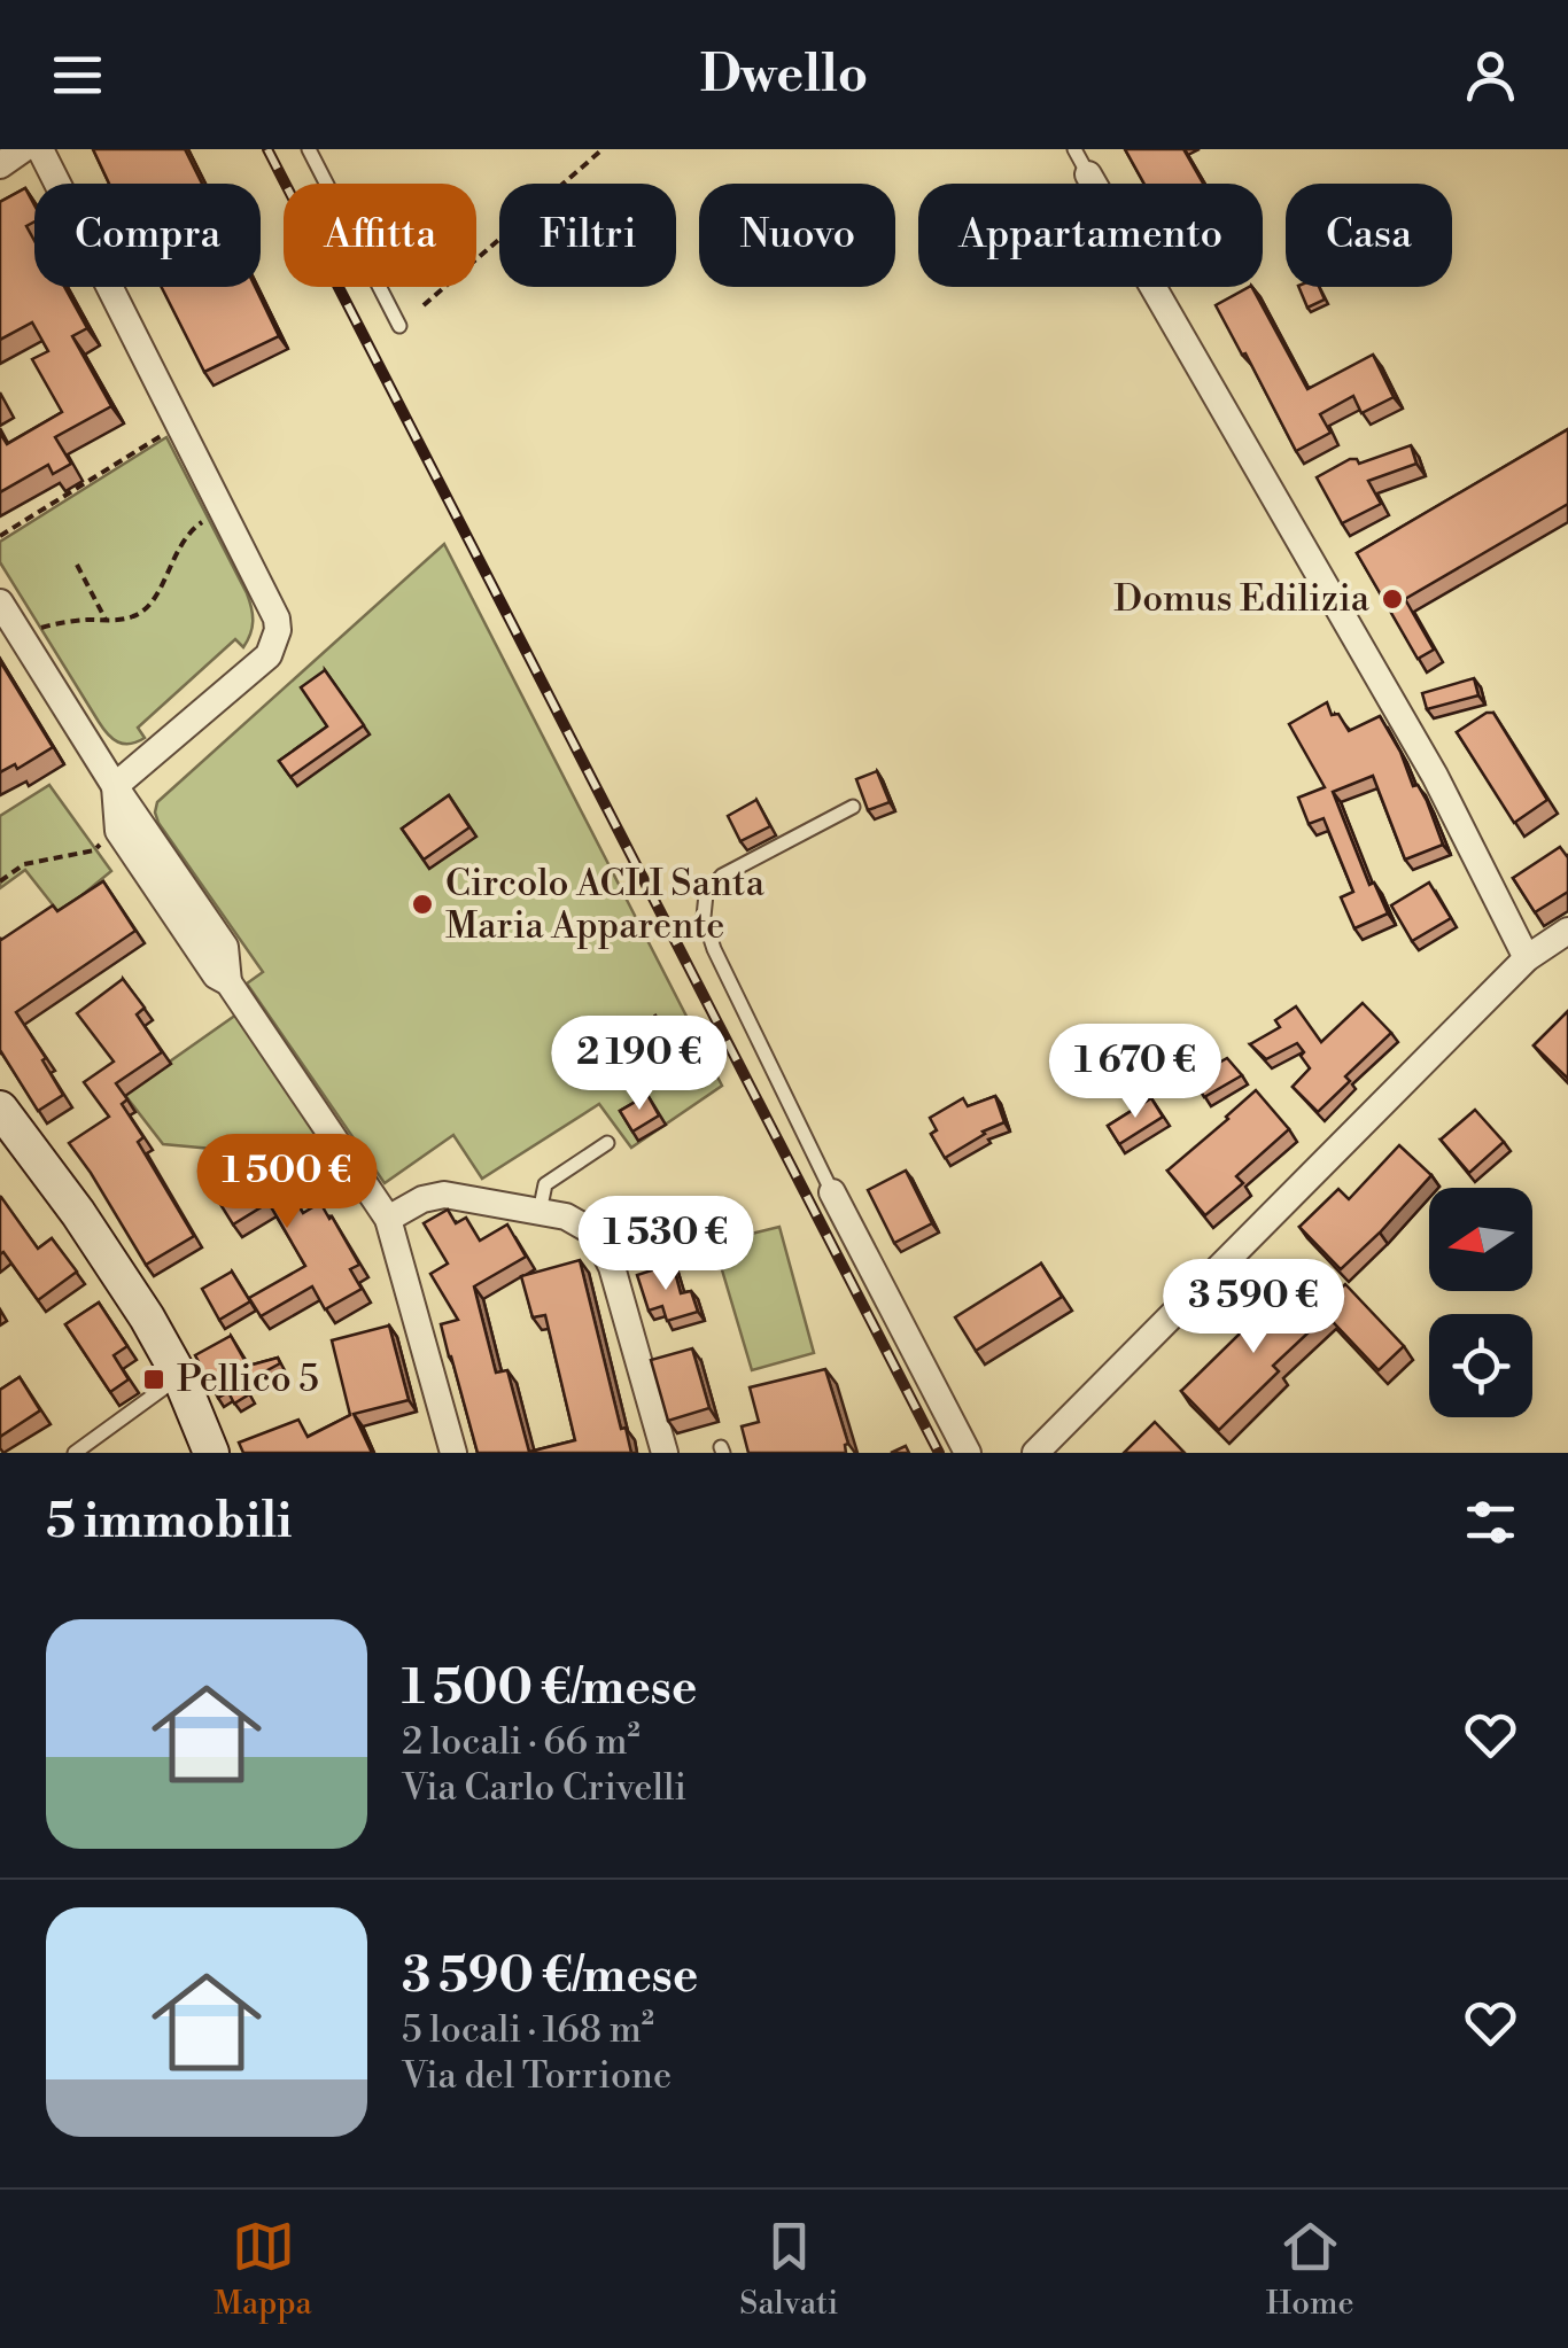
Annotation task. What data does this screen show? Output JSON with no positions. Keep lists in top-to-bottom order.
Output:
{
  "places": {
    "other": ["Domus Edilizia", "Circolo ACLI Santa Maria Apparente"],
    "transit": ["Pellico 5"]
  },
  "north": "left",
  "page": {
    "header": "Dwello",
    "chip": [
      "Compra",
      "Affitta",
      "Filtri",
      "Nuovo",
      "Appartamento",
      "Casa"
    ],
    "price": [
      "2 190 €",
      "1 670 €",
      "1 500 €",
      "1 530 €",
      "3 590 €"
    ],
    "heading": "5 immobili",
    "list": [
      {
        "name": "1 500 €/mese",
        "note": "2 locali · 66 m² · Via Carlo Crivelli"
      },
      {
        "name": "3 590 €/mese",
        "note": "5 locali · 168 m² · Via del Torrione"
      }
    ],
    "tabs": ["Mappa", "Salvati", "Home"]
  }
}
